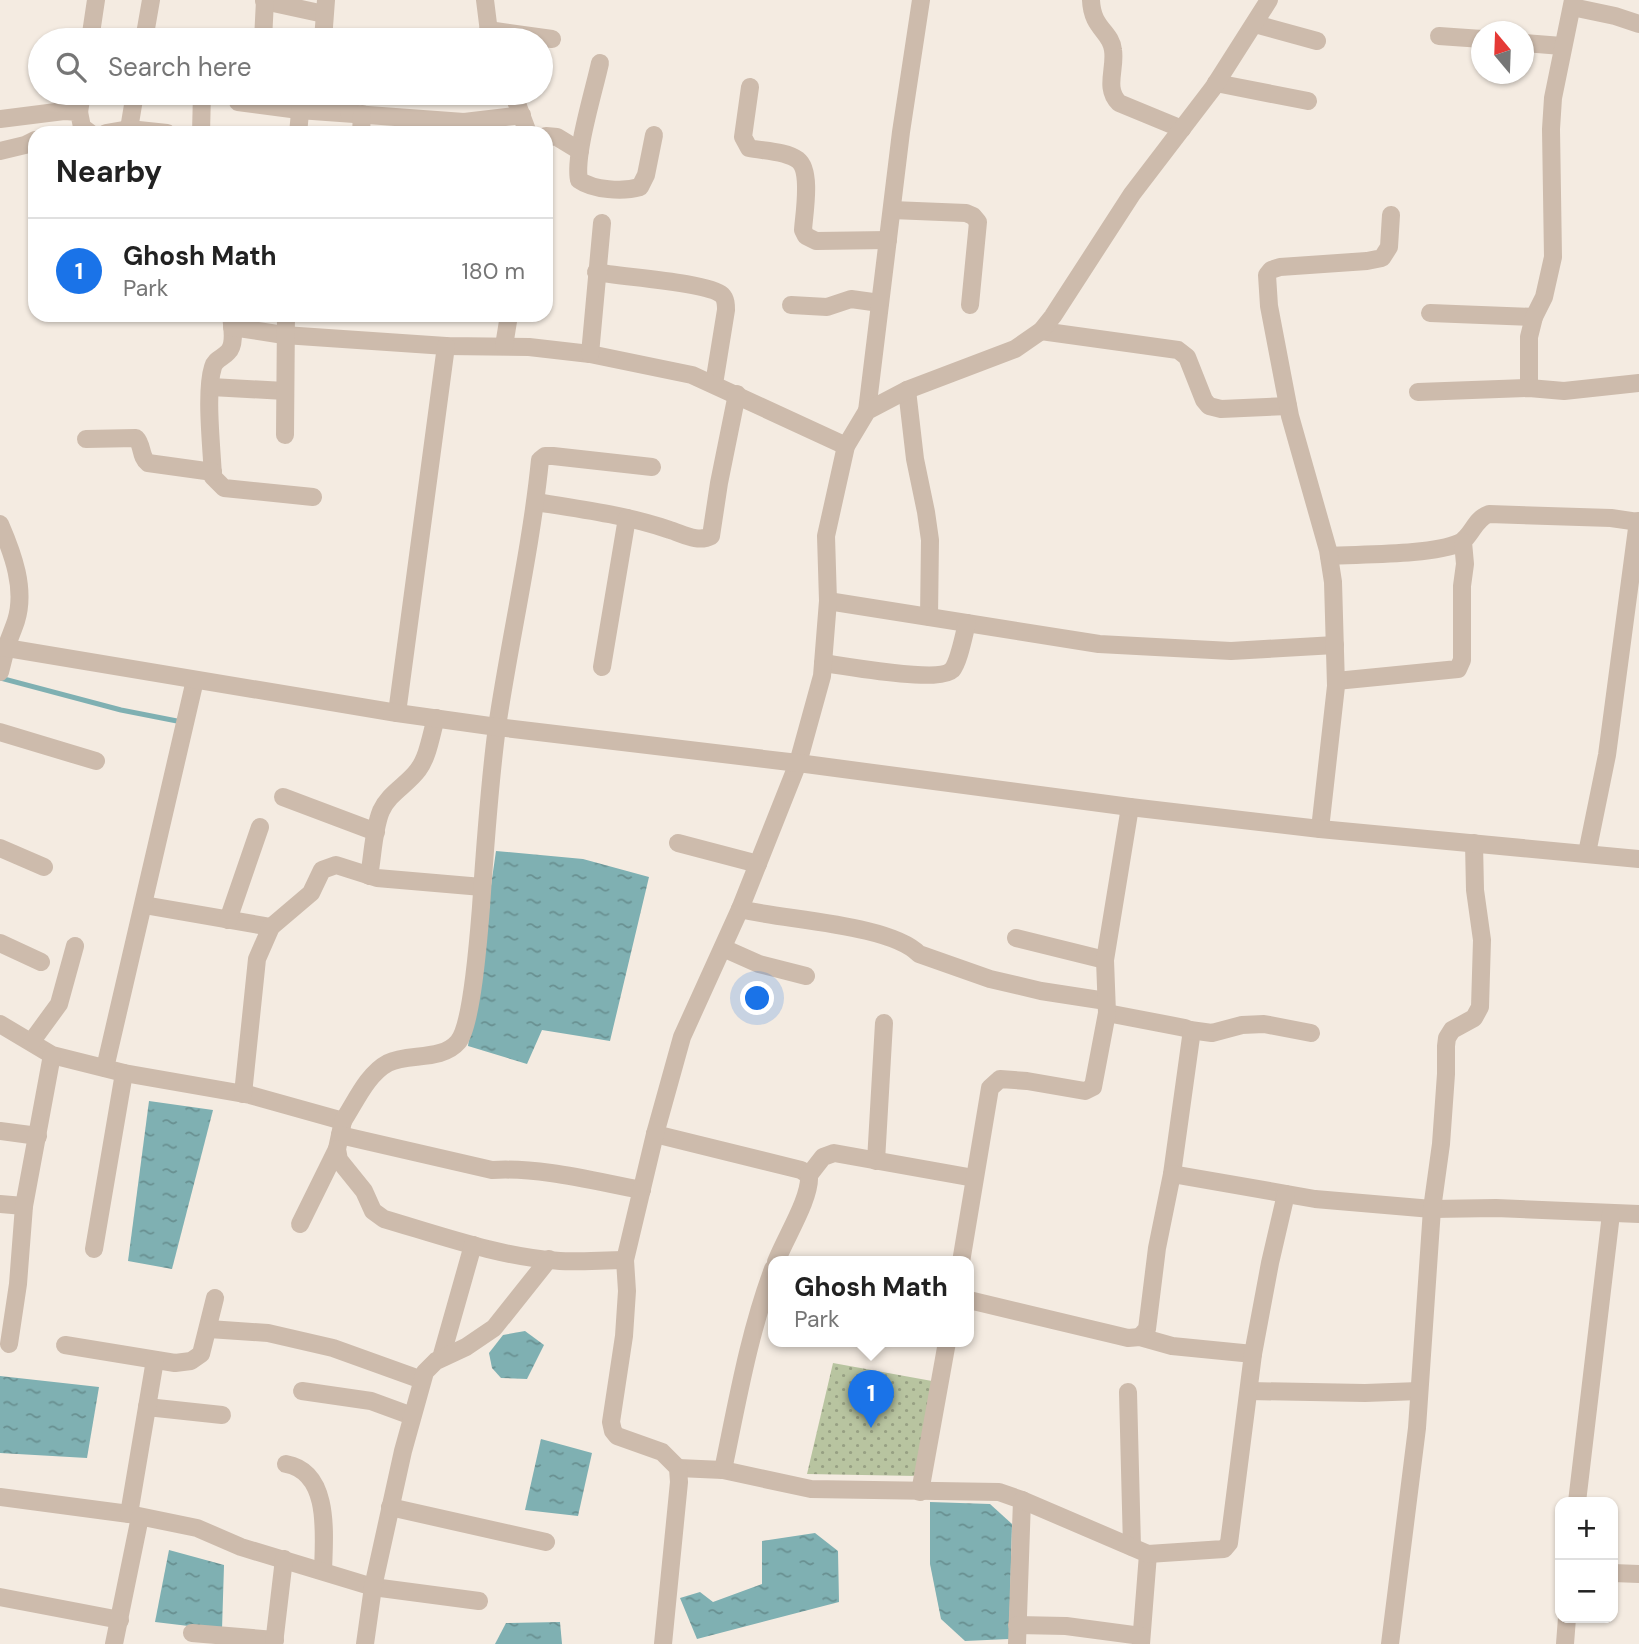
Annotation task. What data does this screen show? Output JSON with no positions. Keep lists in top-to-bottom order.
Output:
{
  "north": "top",
  "page": {
    "search": "Search here",
    "heading": "Nearby",
    "list": [
      {
        "mark": "1",
        "name": "Ghosh Math",
        "note": "Park",
        "value": "180 m"
      }
    ],
    "popup": ["Ghosh Math", "Park"],
    "pins": "1",
    "map_buttons": ["+", "−"]
  }
}
